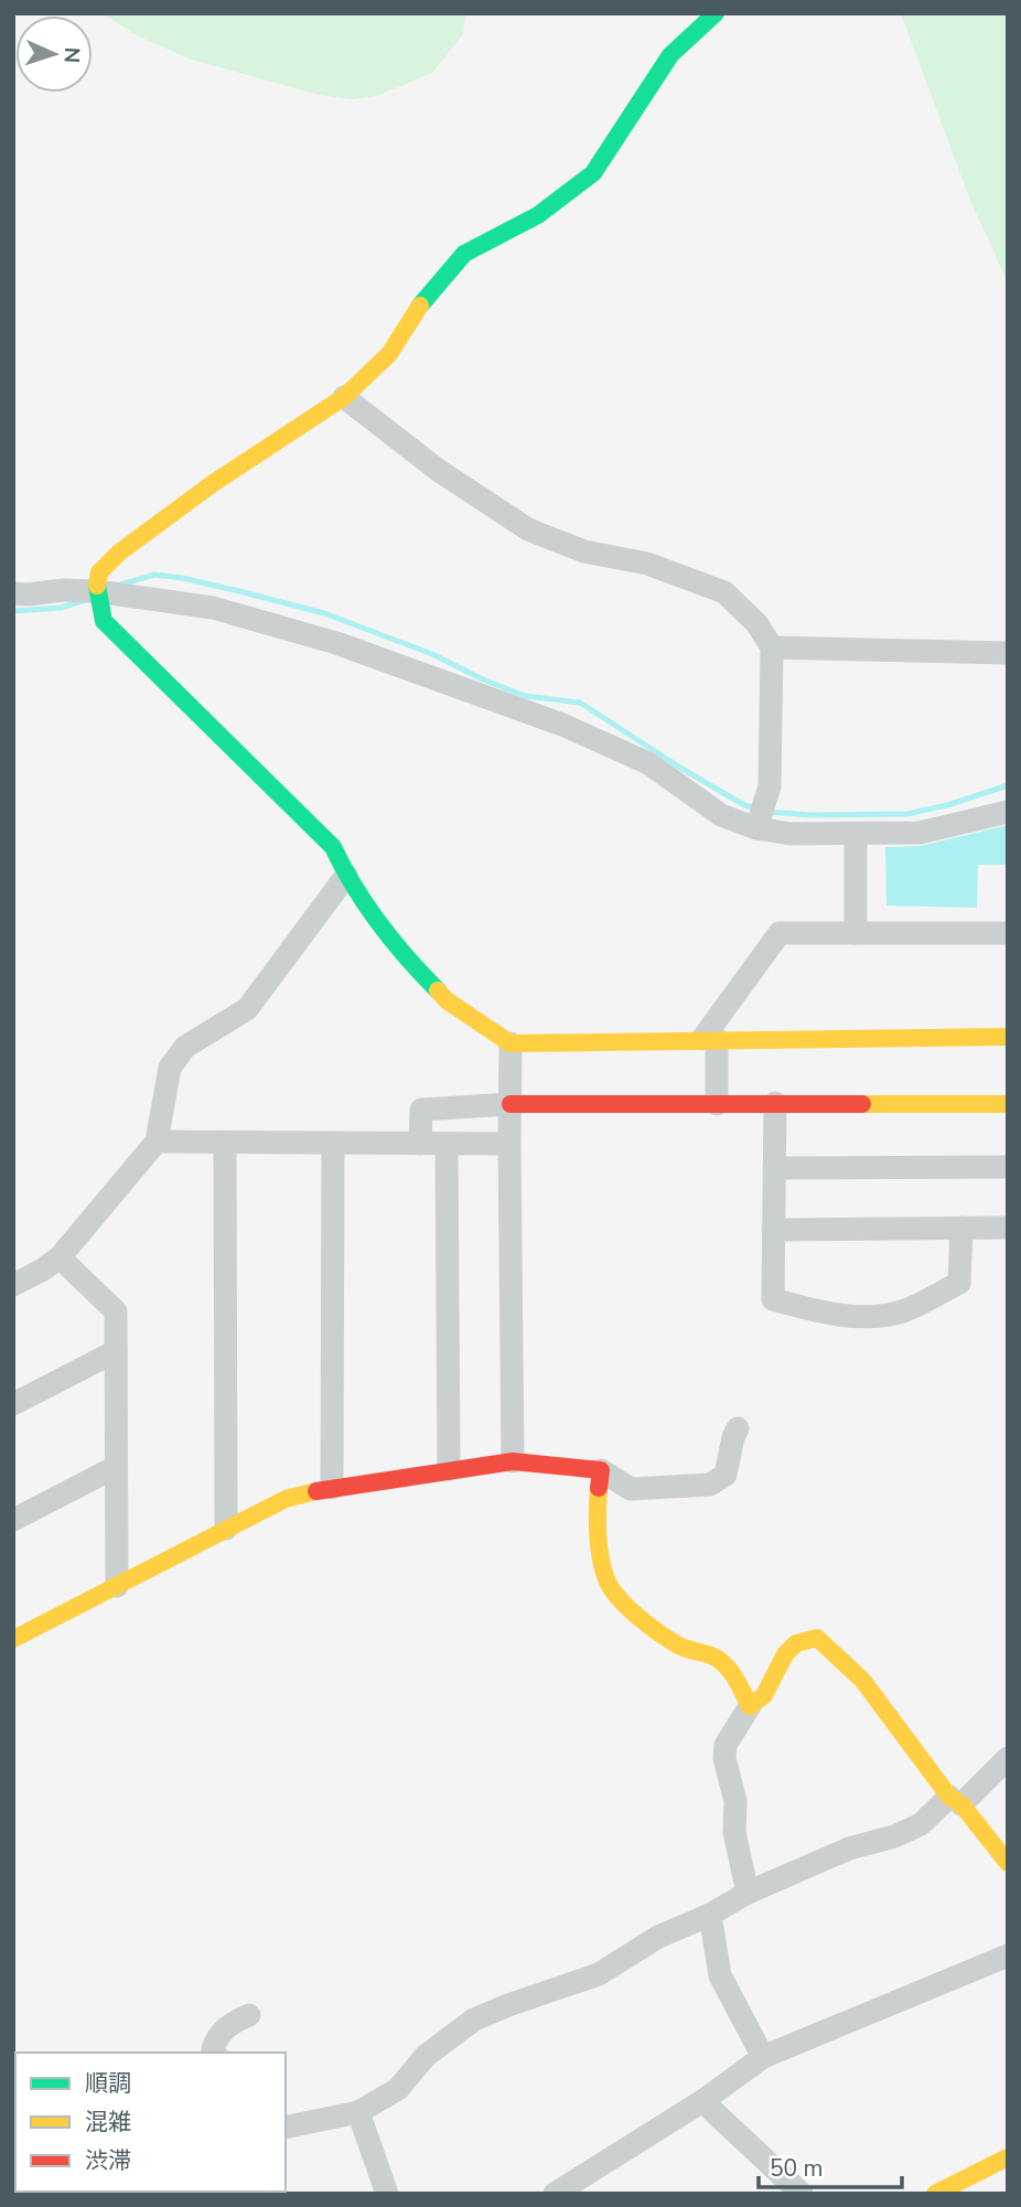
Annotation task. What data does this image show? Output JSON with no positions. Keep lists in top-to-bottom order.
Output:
{
  "legend": ["順調", "混雑", "渋滞"],
  "scale_bar": "50 m",
  "north": "right"
}
